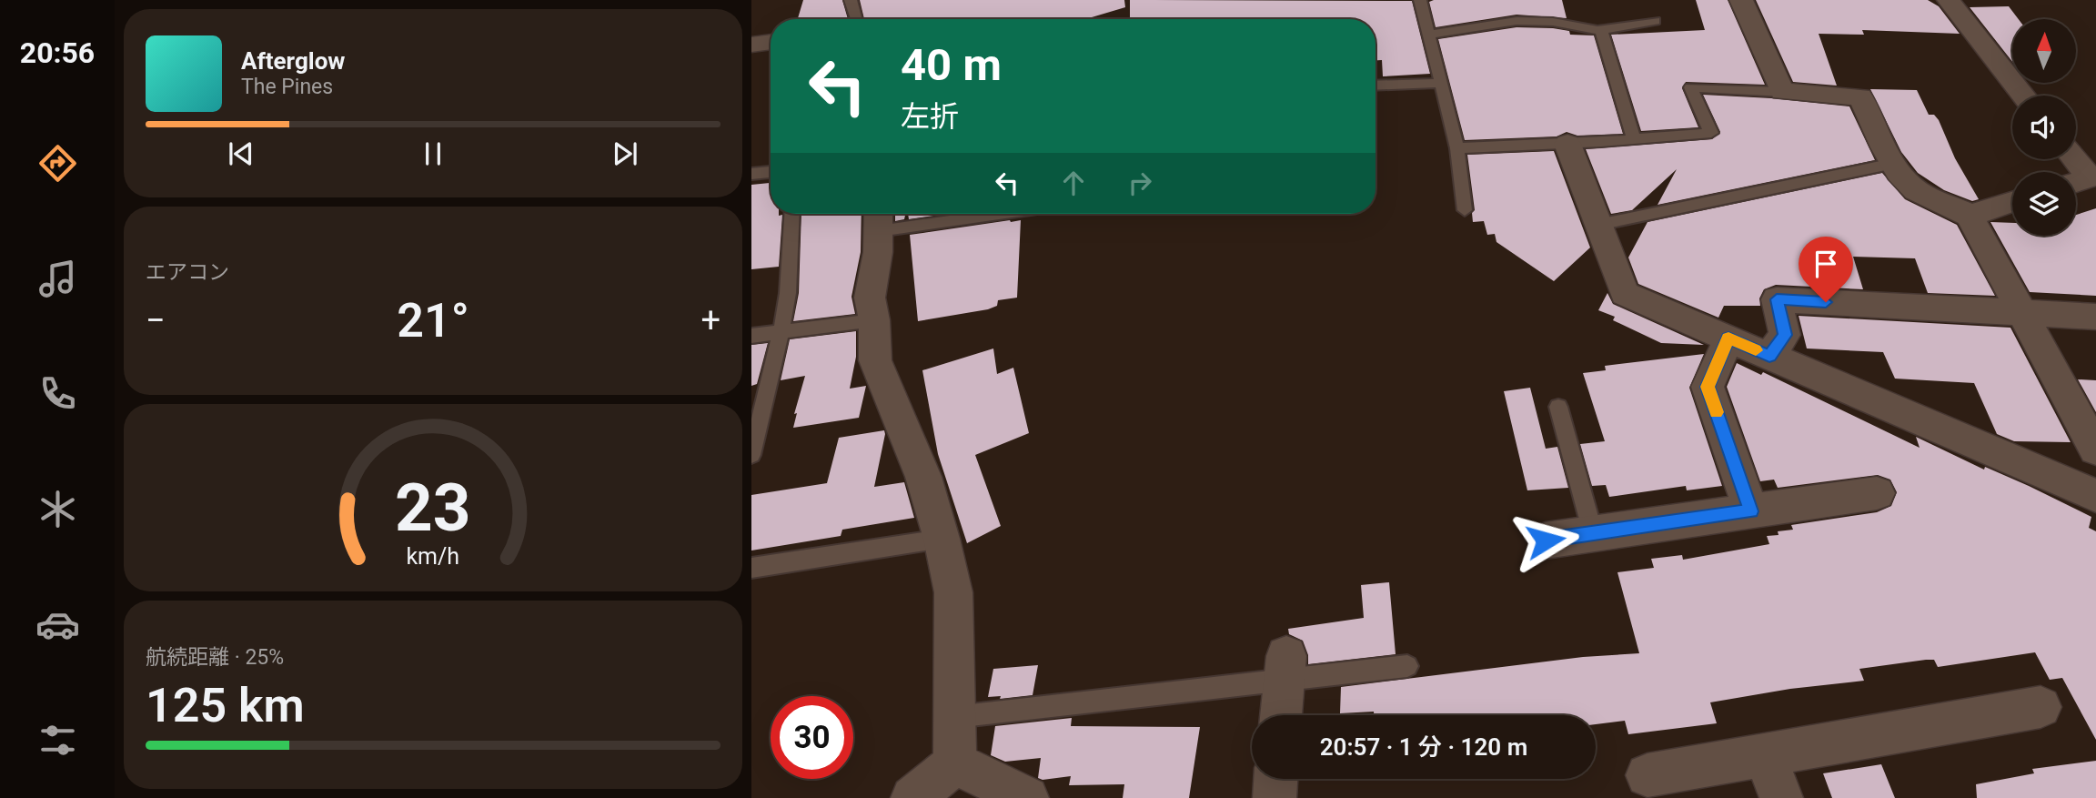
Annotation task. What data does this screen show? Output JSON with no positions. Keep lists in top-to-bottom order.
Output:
{
  "north": "top",
  "page": {
    "tabs": "20:56",
    "turn": ["40 m", "左折"],
    "song": ["Afterglow", "The Pines"],
    "tile": [
      "エアコン",
      ["航続距離 · 25%", "125 km"]
    ],
    "heat": ["−", "21°", "+"],
    "limit": "30",
    "trip": "20:57 · 1 分 · 120 m",
    "gauge": ["23", "km/h"]
  }
}
